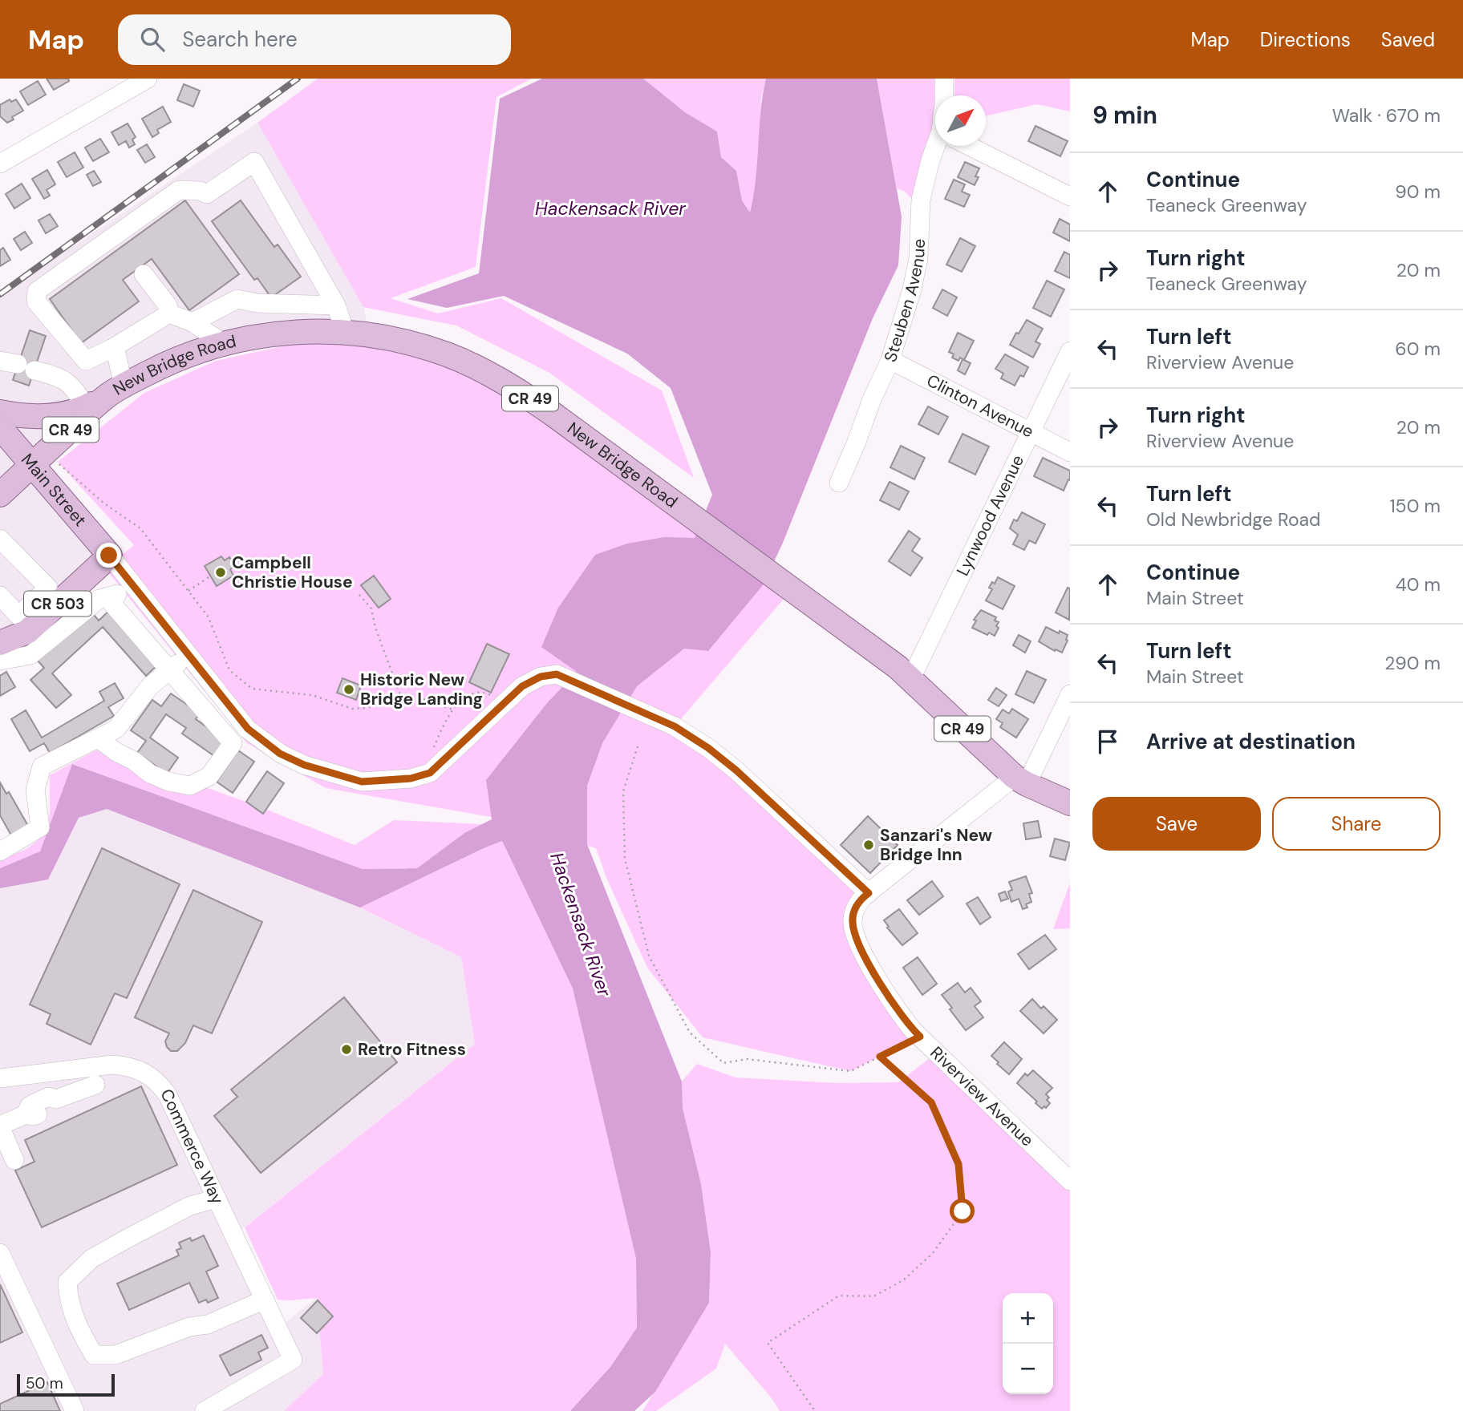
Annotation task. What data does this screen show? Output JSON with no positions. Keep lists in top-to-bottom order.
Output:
{
  "streets": {
    "main road": [
      "New Bridge Road",
      "CR 49",
      "Main Street",
      "CR 503"
    ],
    "street": [
      "Steuben Avenue",
      "Clinton Avenue",
      "Lynwood Avenue",
      "Riverview Avenue",
      "Commerce Way"
    ]
  },
  "crossings": [
    ["Steuben Avenue", "Clinton Avenue"],
    ["New Bridge Road", "Main Street"],
    ["New Bridge Road", "Lynwood Avenue"],
    ["New Bridge Road", "Riverview Avenue"],
    ["Clinton Avenue", "Lynwood Avenue"],
    ["Main Street", "CR 503"],
    ["Main Street", "Riverview Avenue"]
  ],
  "water": ["Hackensack River"],
  "places": [
    "Campbell Christie House",
    "Historic New Bridge Landing",
    "Sanzari's New Bridge Inn",
    "Retro Fitness"
  ],
  "scale_bar": "50 m",
  "north": "top right",
  "page": {
    "header": "Map",
    "search": "Search here",
    "nav": ["Map", "Directions", "Saved"],
    "heading": ["9 min", "Walk · 670 m"],
    "list": [
      ["Continue", "Teaneck Greenway", "90 m"],
      ["Turn right", "Teaneck Greenway", "20 m"],
      ["Turn left", "Riverview Avenue", "60 m"],
      ["Turn right", "Riverview Avenue", "20 m"],
      ["Turn left", "Old Newbridge Road", "150 m"],
      ["Continue", "Main Street", "40 m"],
      ["Turn left", "Main Street", "290 m"],
      "Arrive at destination"
    ],
    "buttons": ["Save", "Share"],
    "map_buttons": ["+", "−"],
    "scale": "50 m"
  }
}
